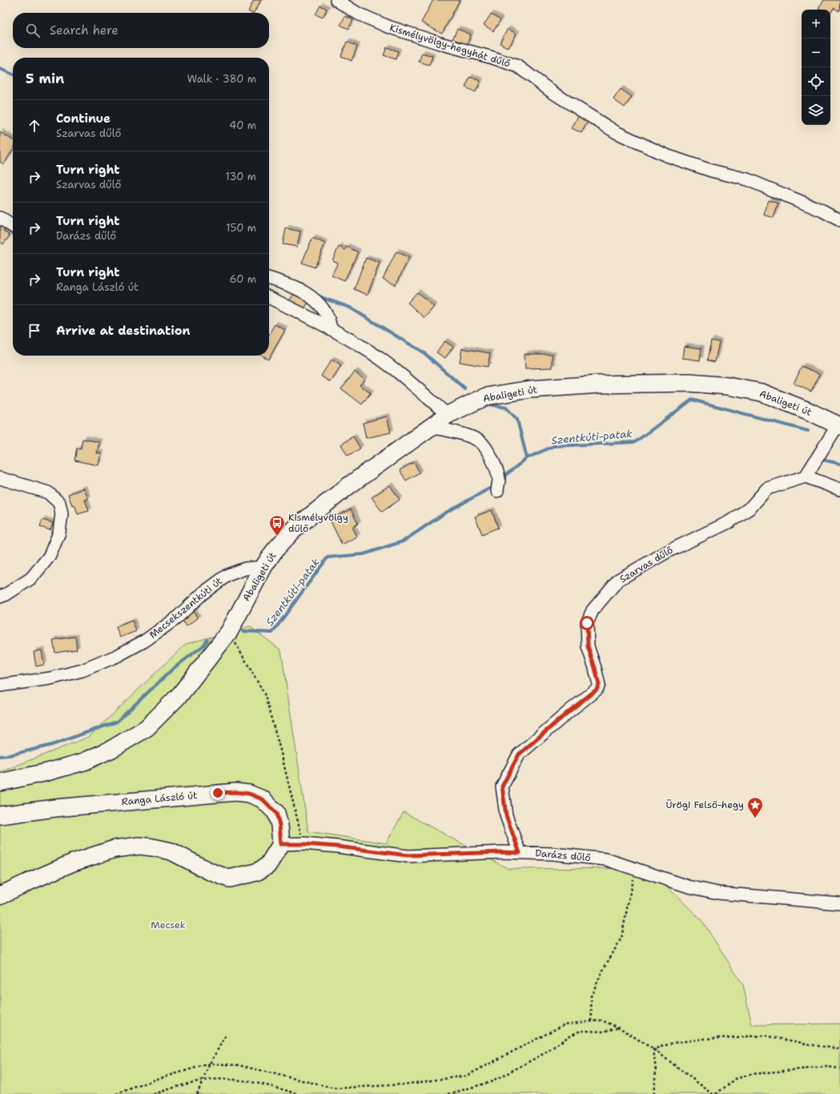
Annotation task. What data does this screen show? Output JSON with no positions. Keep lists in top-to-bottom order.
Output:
{
  "streets": {
    "main road": ["Abaligeti út", "Ranga László út"],
    "street": [
      "Kismélyvölgy-hegyhát dűlő",
      "Szarvas dűlő",
      "Mecsekszentkúti út",
      "Darázs dűlő"
    ]
  },
  "crossings": [
    ["Abaligeti út", "Mecsekszentkúti út"],
    ["Szarvas dűlő", "Darázs dűlő"],
    ["Ranga László út", "Darázs dűlő"]
  ],
  "water": ["Szentkúti-patak"],
  "parks": ["Mecsek"],
  "places": {
    "bus stop": ["Kismélyvölgy dűlő"],
    "place": ["Ürögi Felső-hegy"]
  },
  "page": {
    "map_buttons": ["+", "−"],
    "search": "Search here",
    "heading": ["5 min", "Walk · 380 m"],
    "list": [
      ["Continue", "Szarvas dűlő", "40 m"],
      ["Turn right", "Szarvas dűlő", "130 m"],
      ["Turn right", "Darázs dűlő", "150 m"],
      ["Turn right", "Ranga László út", "60 m"],
      "Arrive at destination"
    ]
  }
}
